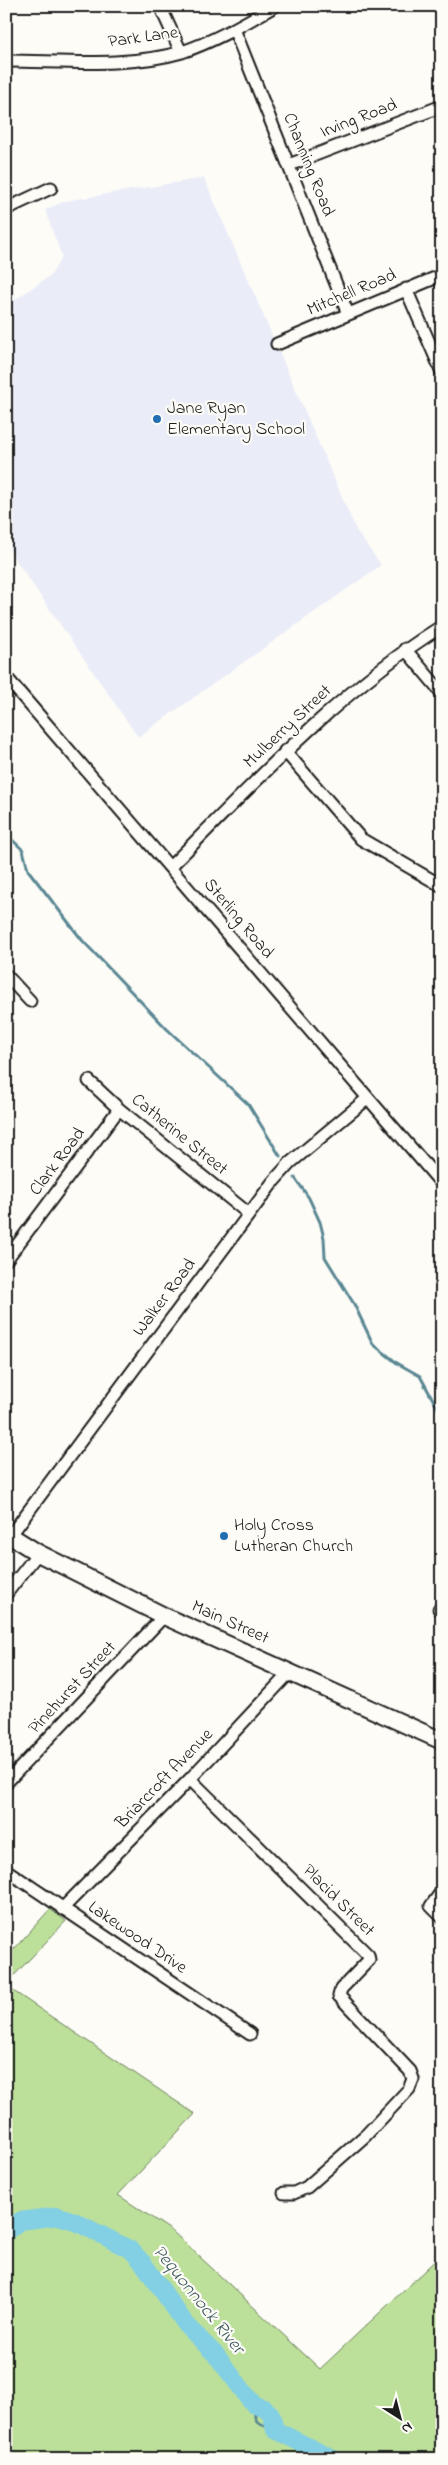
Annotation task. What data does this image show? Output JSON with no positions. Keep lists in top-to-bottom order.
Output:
{
  "streets": {
    "main road": ["Main Street"],
    "street": [
      "Park Lane",
      "Irving Road",
      "Channing Road",
      "Mitchell Road",
      "Mulberry Street",
      "Sterling Road",
      "Catherine Street",
      "Clark Road",
      "Walker Road",
      "Pinehurst Street",
      "Briarcroft Avenue",
      "Placid Street",
      "Lakewood Drive"
    ]
  },
  "crossings": [
    ["Park Lane", "Channing Road"],
    ["Irving Road", "Channing Road"],
    ["Channing Road", "Mitchell Road"],
    ["Mulberry Street", "Sterling Road"],
    ["Sterling Road", "Walker Road"],
    ["Catherine Street", "Clark Road"],
    ["Catherine Street", "Walker Road"],
    ["Walker Road", "Main Street"],
    ["Main Street", "Pinehurst Street"],
    ["Main Street", "Briarcroft Avenue"],
    ["Briarcroft Avenue", "Placid Street"],
    ["Briarcroft Avenue", "Lakewood Drive"]
  ],
  "water": ["Pequonnock River"],
  "places": ["Jane Ryan Elementary School", "Holy Cross Lutheran Church"],
  "north": "bottom right"
}
